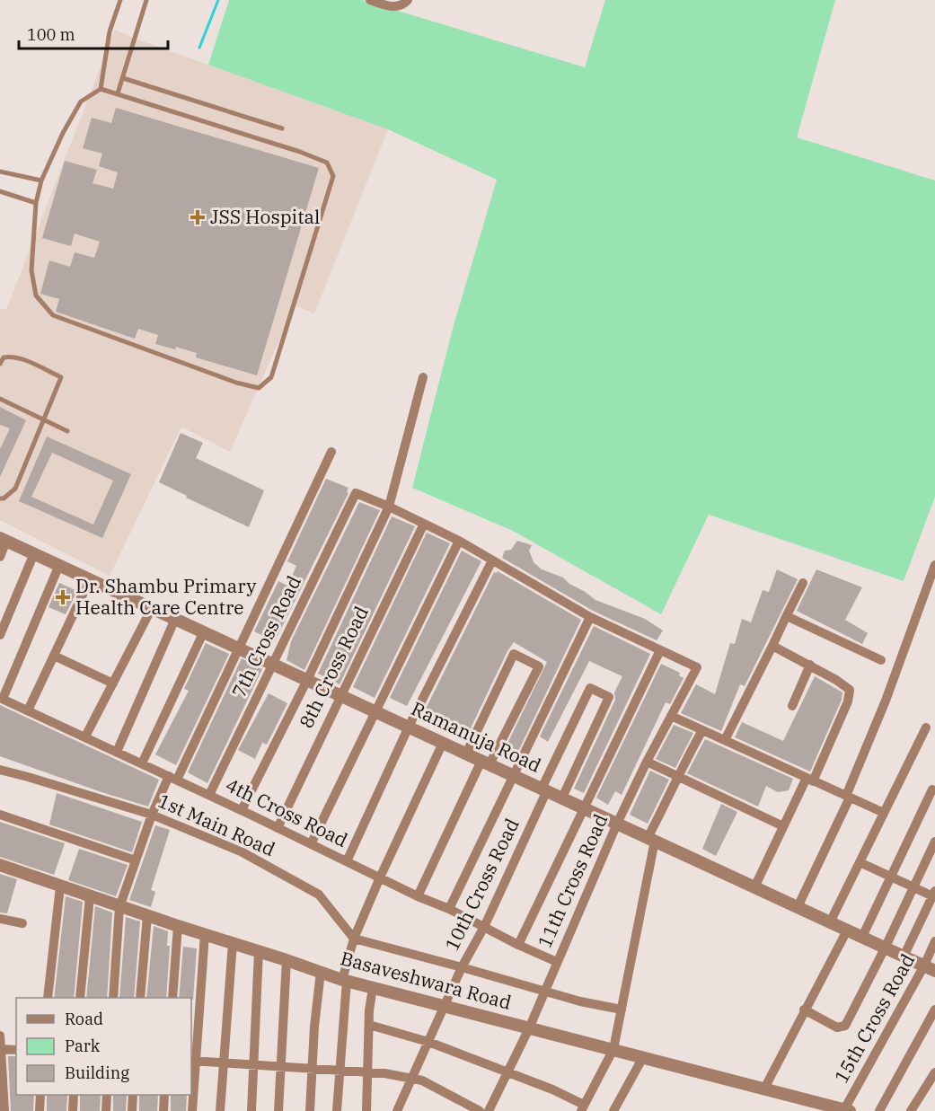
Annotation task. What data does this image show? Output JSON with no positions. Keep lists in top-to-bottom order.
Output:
{
  "streets": {
    "street": [
      "7th Cross Road",
      "8th Cross Road",
      "Ramanuja Road",
      "4th Cross Road",
      "1st Main Road",
      "11th Cross Road",
      "10th Cross Road",
      "Basaveshwara Road",
      "15th Cross Road"
    ]
  },
  "crossings": [
    ["7th Cross Road", "Ramanuja Road"],
    ["7th Cross Road", "4th Cross Road"],
    ["8th Cross Road", "Ramanuja Road"],
    ["8th Cross Road", "4th Cross Road"],
    ["Ramanuja Road", "11th Cross Road"],
    ["Ramanuja Road", "10th Cross Road"],
    ["Ramanuja Road", "15th Cross Road"],
    ["4th Cross Road", "11th Cross Road"],
    ["4th Cross Road", "10th Cross Road"],
    ["11th Cross Road", "Basaveshwara Road"],
    ["10th Cross Road", "Basaveshwara Road"],
    ["Basaveshwara Road", "15th Cross Road"]
  ],
  "places": {
    "health": ["JSS Hospital", "Dr. Shambu Primary Health Care Centre"]
  },
  "legend": ["Road", "Park", "Building"],
  "scale_bar": "100 m"
}
